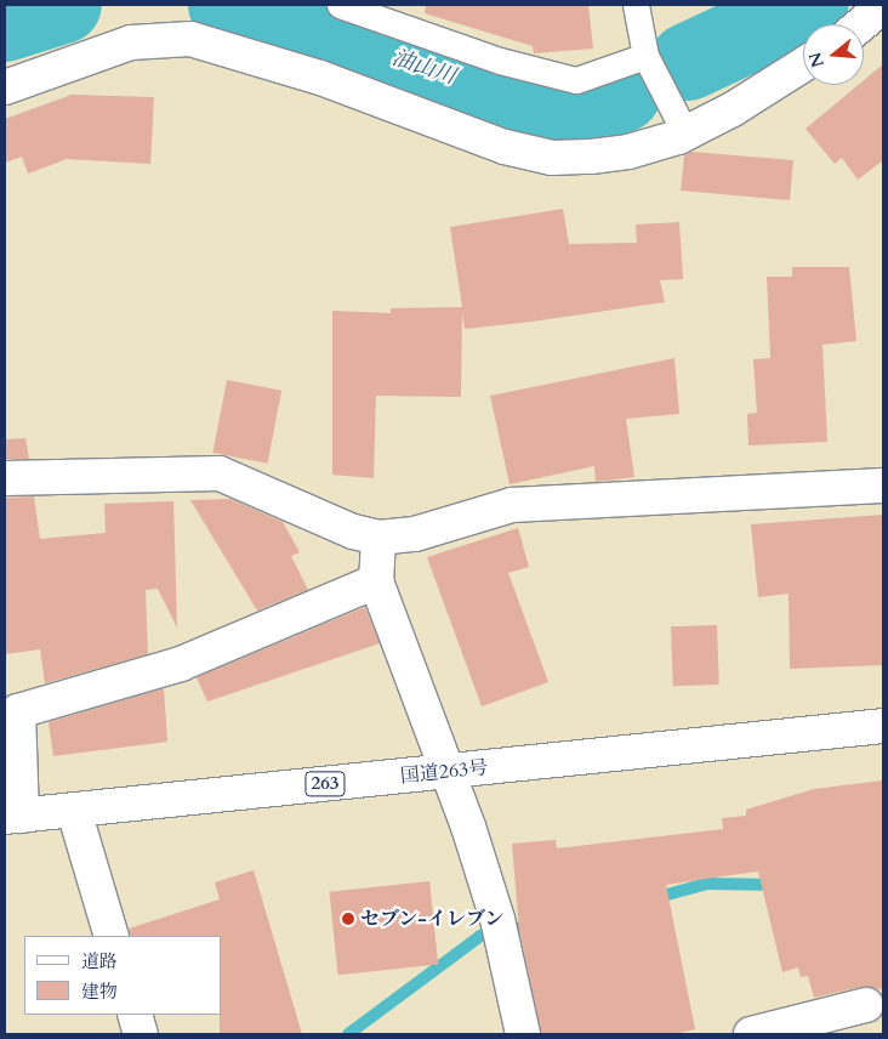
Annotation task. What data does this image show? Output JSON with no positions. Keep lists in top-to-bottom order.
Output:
{
  "streets": {
    "main road": ["国道263号", "263"]
  },
  "water": ["油山川"],
  "places": ["セブン-イレブン"],
  "legend": ["道路", "建物"],
  "north": "left"
}
